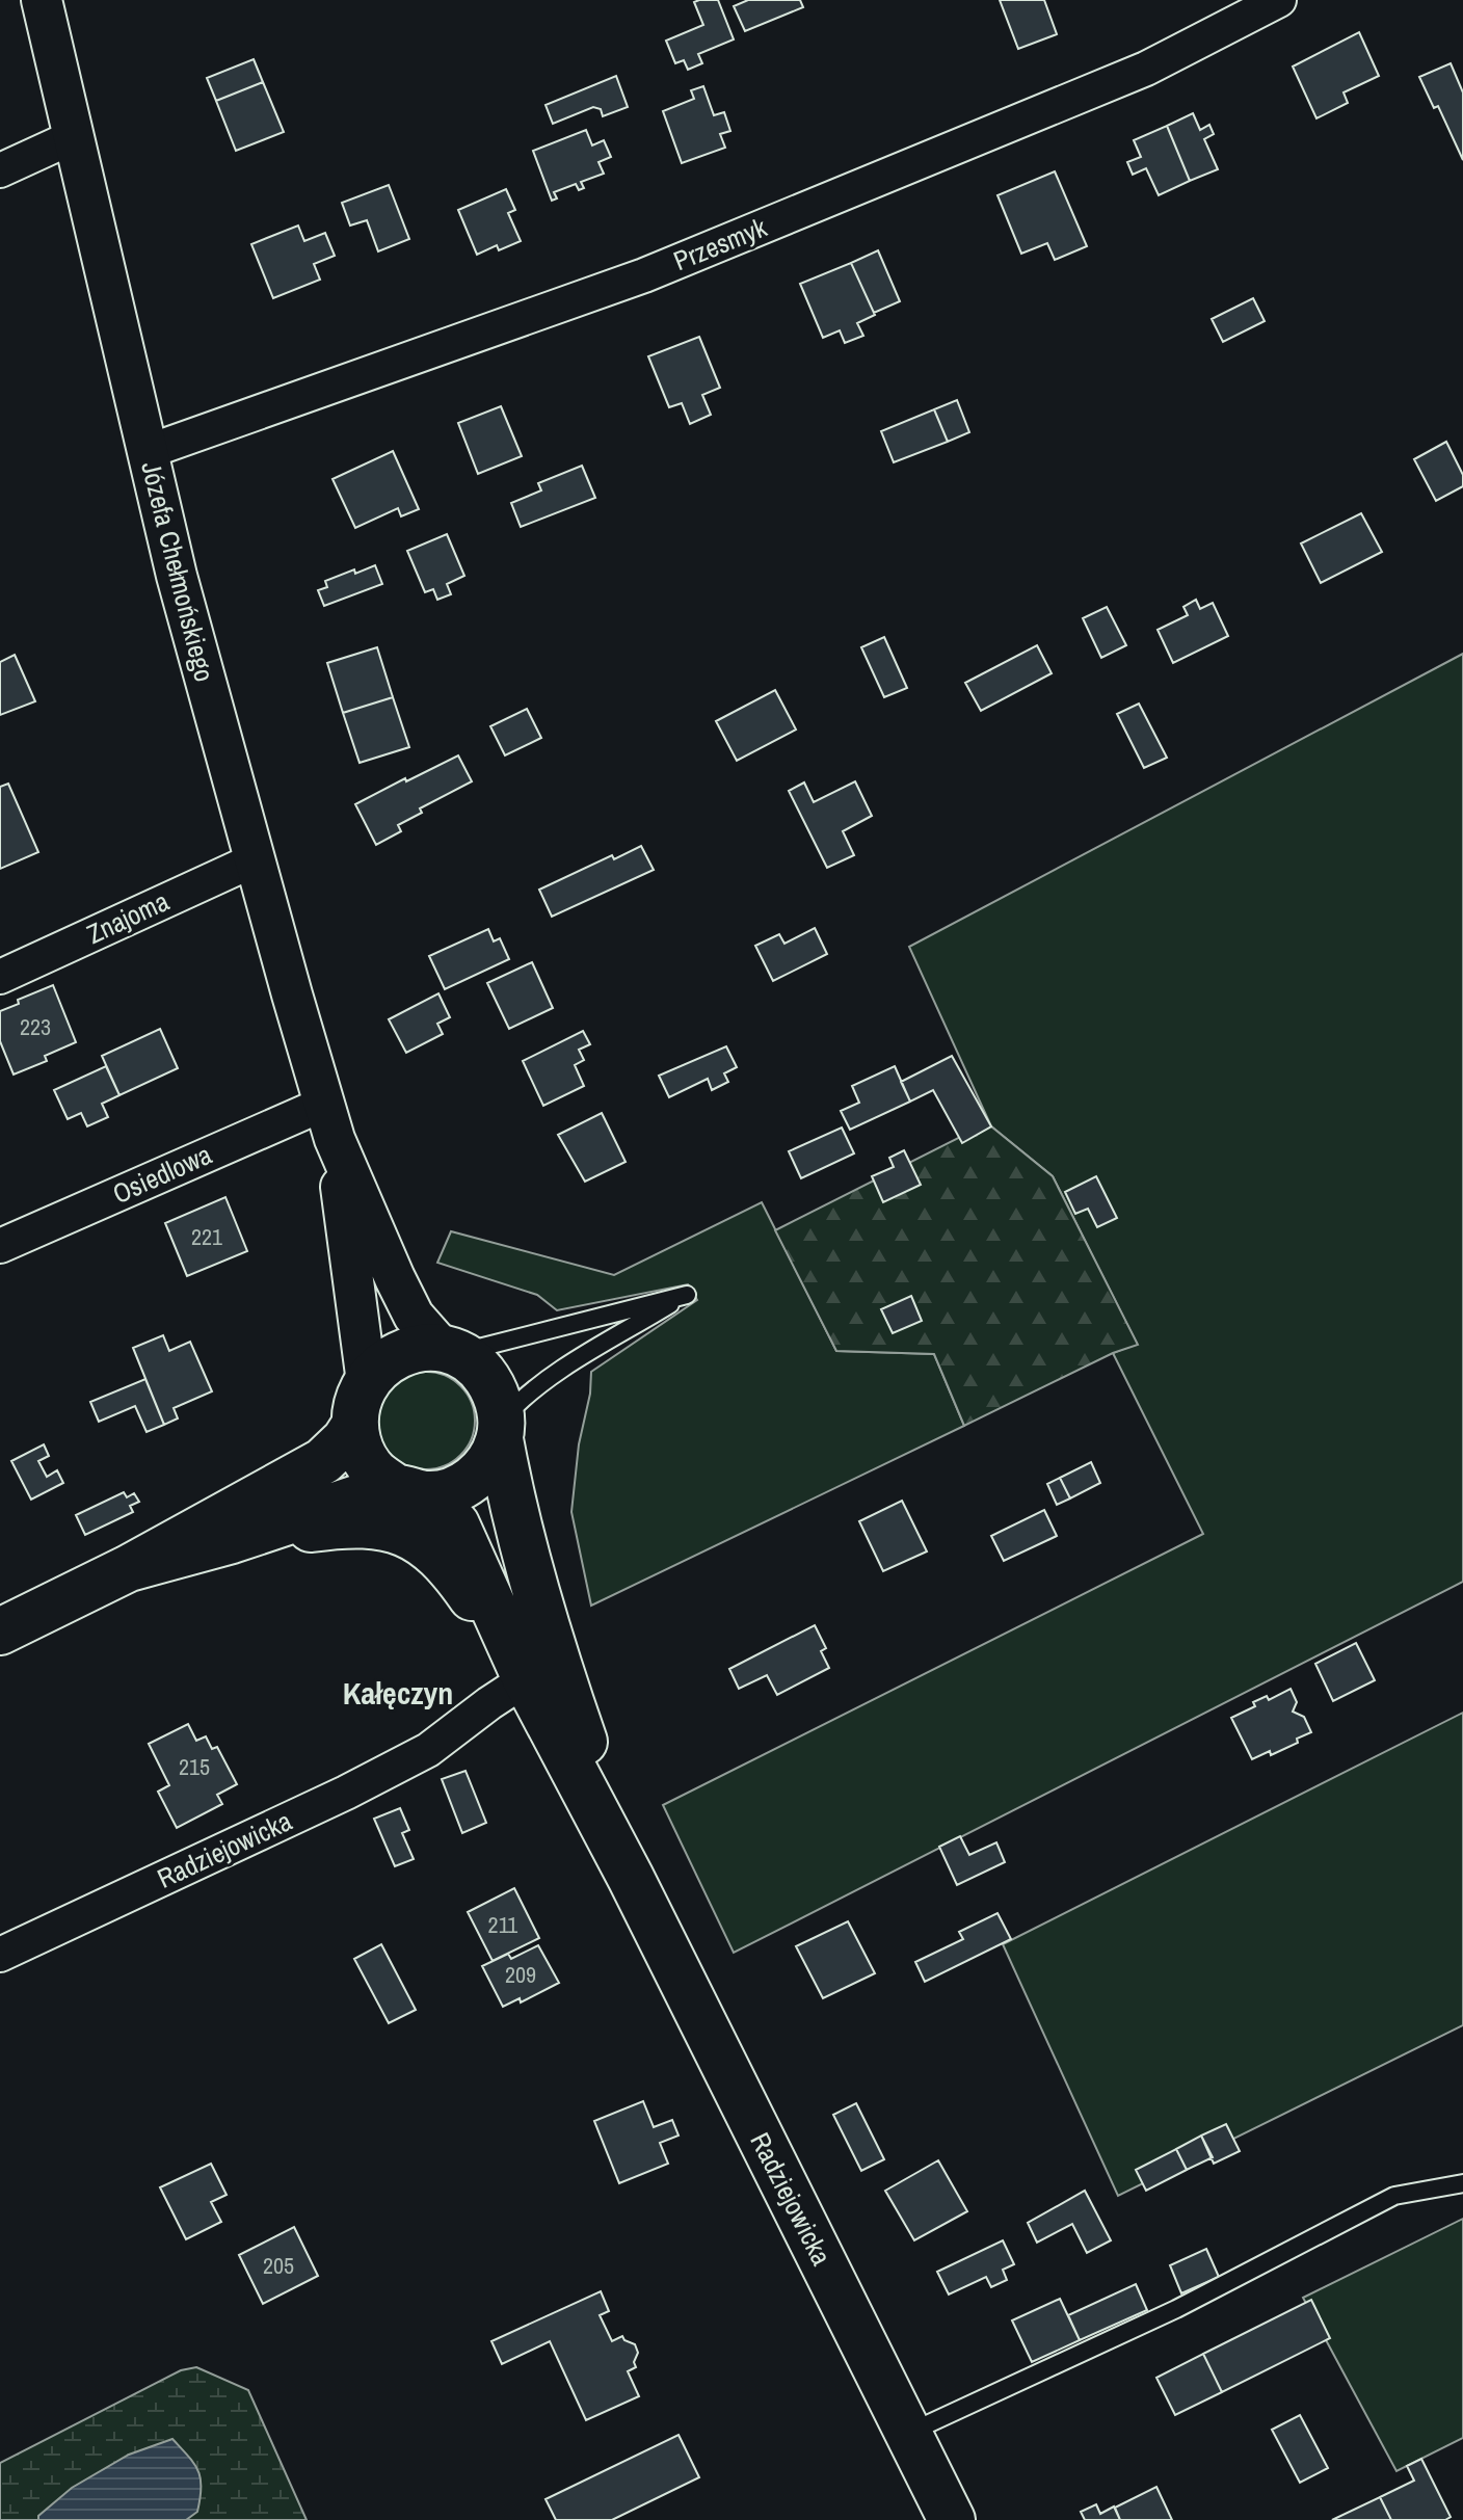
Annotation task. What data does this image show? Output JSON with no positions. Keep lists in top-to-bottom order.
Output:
{
  "streets": {
    "main road": ["Radziejowicka"],
    "street": [
      "Przesmyk",
      "Józefa Chełmońskiego",
      "Znajoma",
      "Osiedlowa"
    ]
  },
  "crossings": [
    ["Przesmyk", "Józefa Chełmońskiego"],
    ["Józefa Chełmońskiego", "Znajoma"],
    ["Józefa Chełmońskiego", "Osiedlowa"],
    ["Józefa Chełmońskiego", "Radziejowicka"]
  ],
  "districts": ["Kałęczyn"],
  "house_numbers": [
    "223",
    "221",
    "215",
    "211",
    "209",
    "205"
  ]
}
